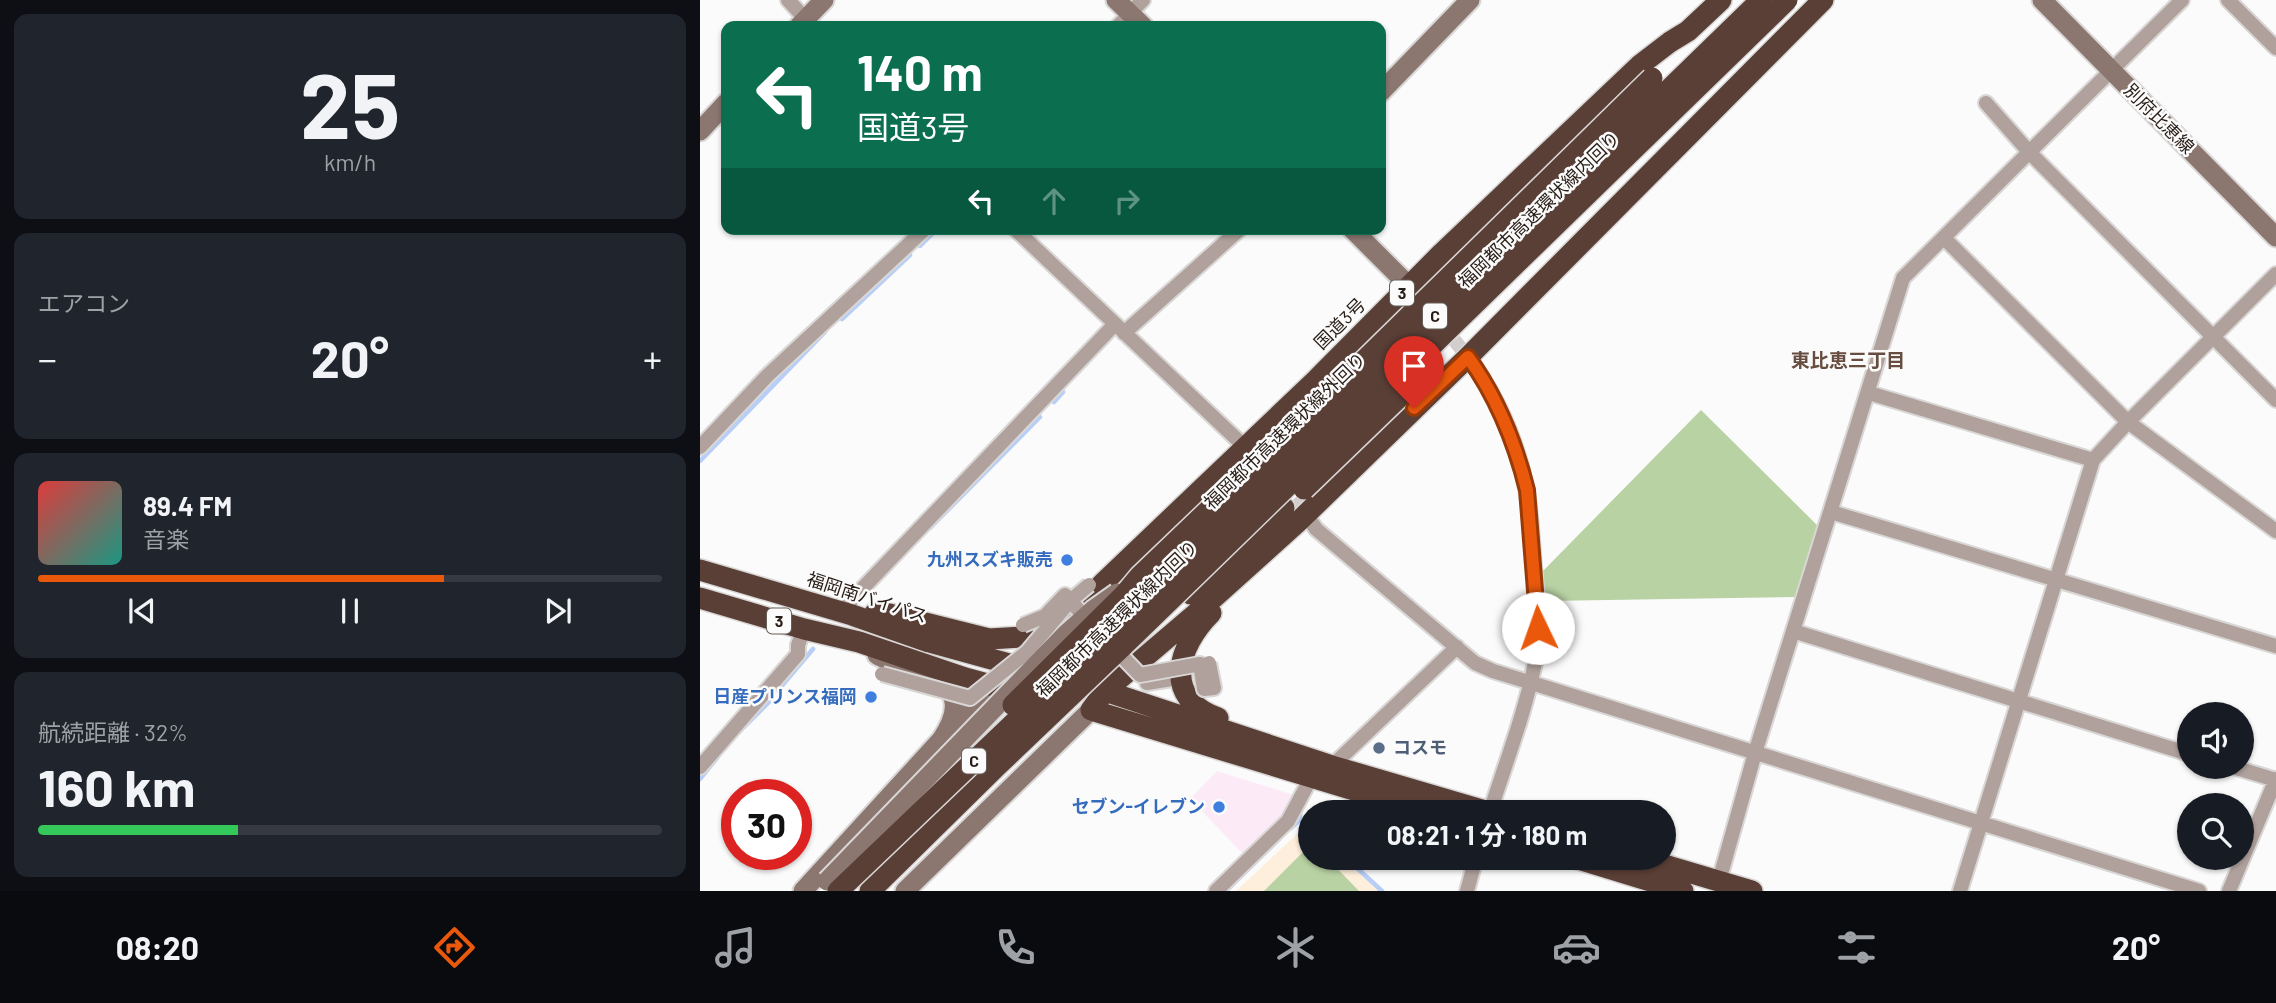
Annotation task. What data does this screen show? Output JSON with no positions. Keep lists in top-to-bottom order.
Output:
{
  "streets": {
    "highway": [
      "福岡都市高速環状線内回り",
      "3",
      "C",
      "国道3号",
      "福岡都市高速環状線外回り",
      "福岡南バイパス"
    ],
    "street": ["別府比恵線"]
  },
  "crossings": [
    ["3", "国道3号"],
    ["3", "福岡南バイパス"],
    ["国道3号", "福岡南バイパス"]
  ],
  "districts": ["東比恵三丁目"],
  "places": [
    "九州スズキ販売",
    "日産プリンス福岡",
    "コスモ",
    "セブン-イレブン"
  ],
  "page": {
    "tile": [
      ["25", "km/h"],
      "エアコン",
      ["航続距離 · 32%", "160 km"]
    ],
    "turn": ["140 m", "国道3号"],
    "heat": ["−", "20°", "+"],
    "song": ["89.4 FM", "音楽"],
    "limit": "30",
    "trip": "08:21 · 1 分 · 180 m",
    "tabs": ["08:20", "20°"]
  }
}
